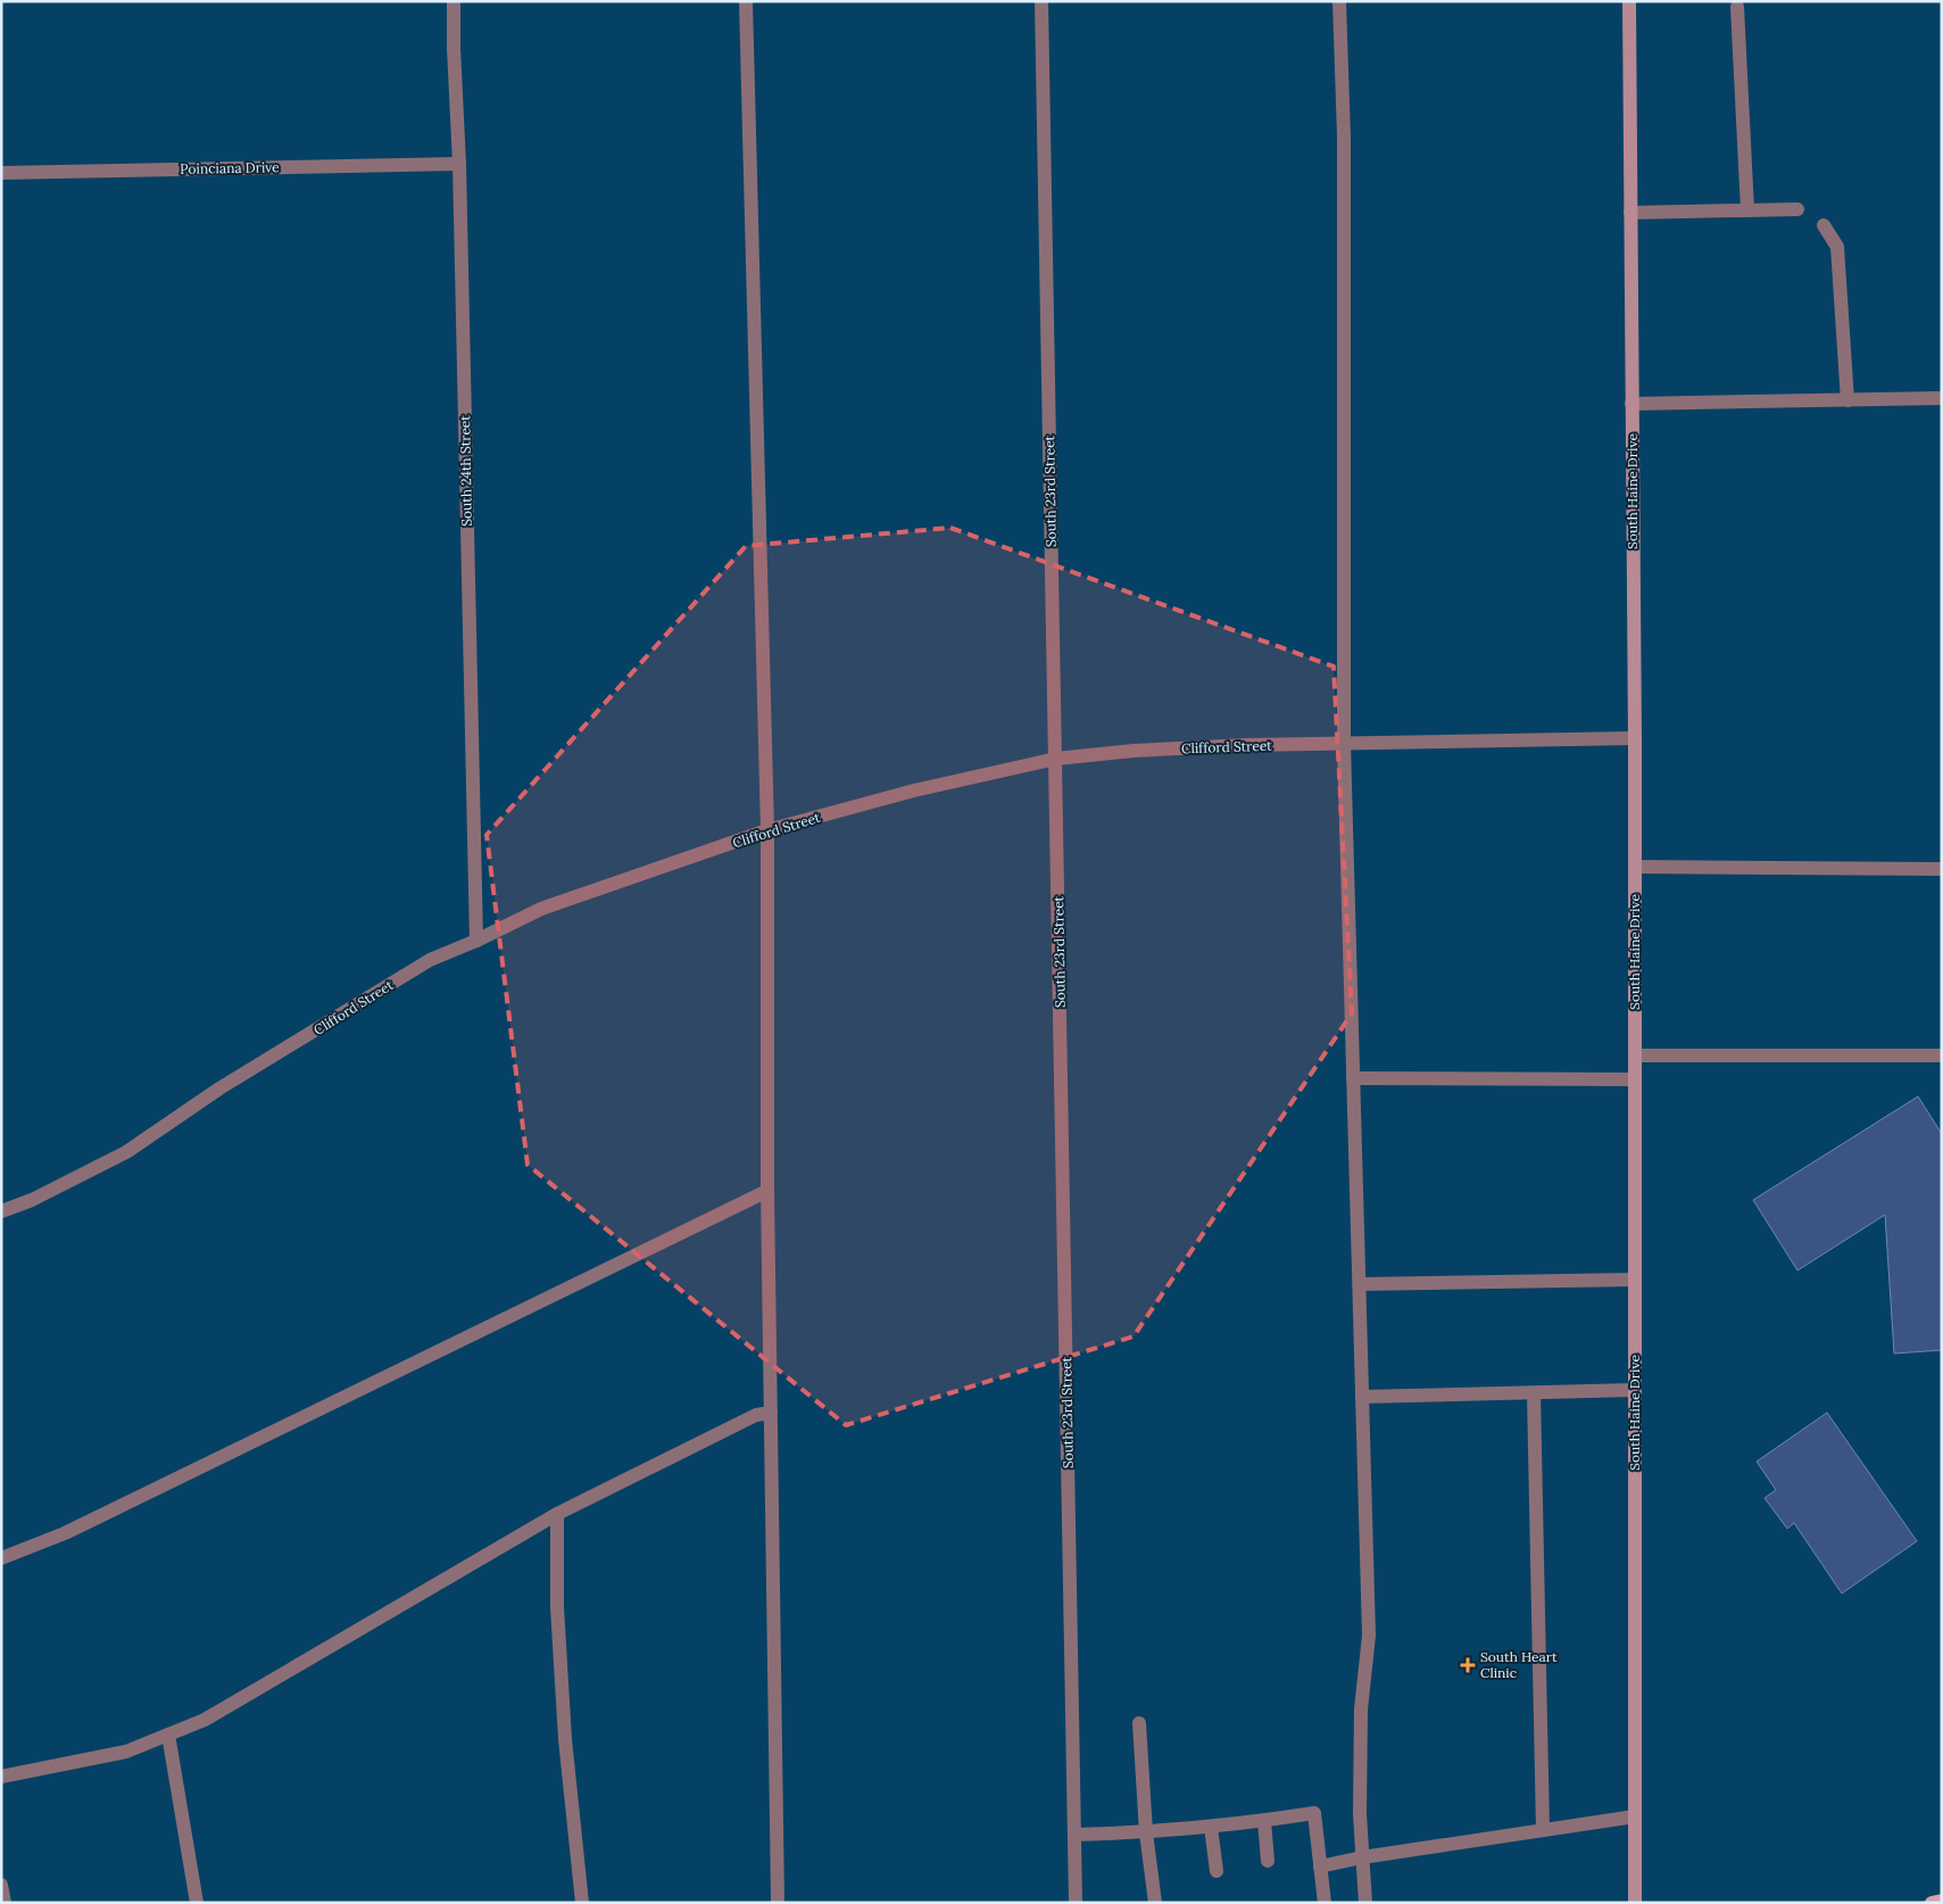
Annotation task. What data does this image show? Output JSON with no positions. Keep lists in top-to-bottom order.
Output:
{
  "streets": {
    "street": [
      "Poinciana Drive",
      "South 24th Street",
      "South 23rd Street",
      "South Haine Drive",
      "Clifford Street"
    ]
  },
  "crossings": [
    ["Poinciana Drive", "South 24th Street"],
    ["South 24th Street", "Clifford Street"],
    ["South 23rd Street", "Clifford Street"],
    ["South Haine Drive", "Clifford Street"]
  ],
  "places": {
    "health": ["South Heart Clinic"]
  }
}
